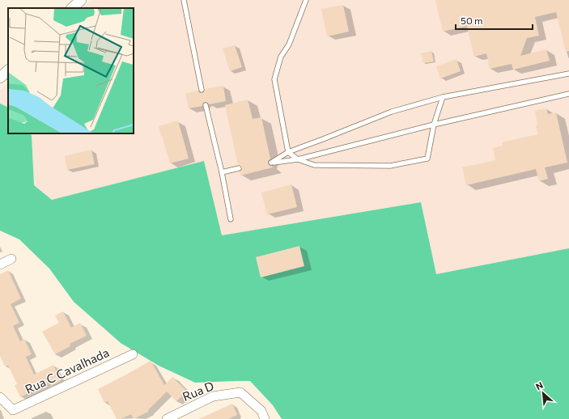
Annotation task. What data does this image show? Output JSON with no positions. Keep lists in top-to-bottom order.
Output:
{
  "streets": {
    "street": ["Rua C Cavalhada", "Rua D"]
  },
  "scale_bar": "50 m",
  "north": "top left"
}
